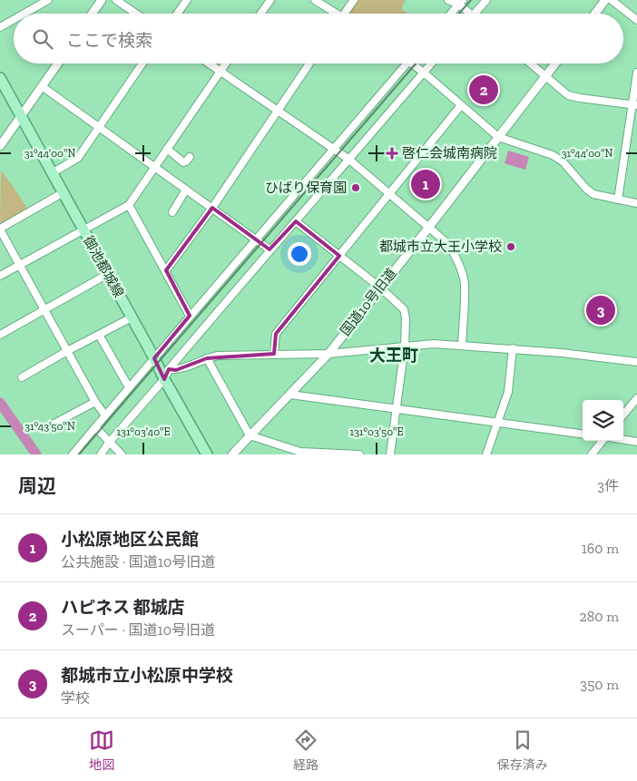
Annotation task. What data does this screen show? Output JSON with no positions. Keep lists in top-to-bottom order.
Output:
{
  "streets": {
    "main road": ["御池都城線"],
    "street": ["国道10号旧道"]
  },
  "districts": ["大王町"],
  "places": {
    "health": ["啓仁会城南病院"],
    "other": ["ひばり保育園", "都城市立大王小学校"]
  },
  "page": {
    "search": "ここで検索",
    "pins": ["2", "1", "3"],
    "heading": ["周辺", "3件"],
    "list": [
      {
        "mark": "1",
        "name": "小松原地区公民館",
        "note": "公共施設 · 国道10号旧道",
        "value": "160 m"
      },
      {
        "mark": "2",
        "name": "ハピネス 都城店",
        "note": "スーパー · 国道10号旧道",
        "value": "280 m"
      },
      {
        "mark": "3",
        "name": "都城市立小松原中学校",
        "note": "学校",
        "value": "350 m"
      }
    ],
    "nav": ["地図", "経路", "保存済み"]
  },
  "coordinates": [
    "31°44'00\"N",
    "31°43'50\"N",
    "131°03'40\"E",
    "131°03'50\"E"
  ]
}
